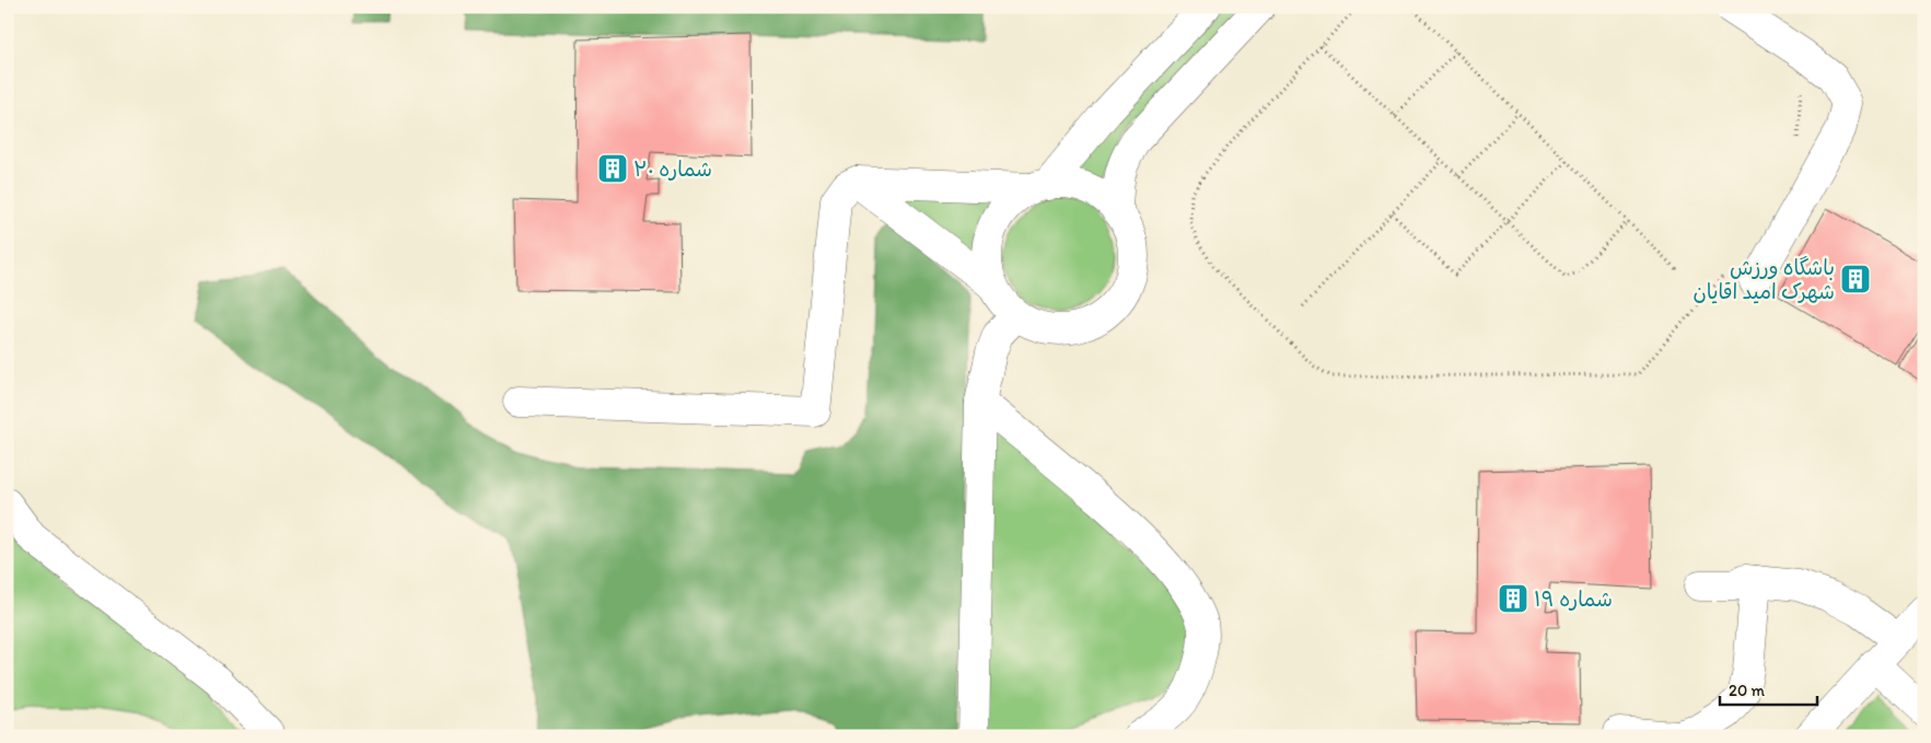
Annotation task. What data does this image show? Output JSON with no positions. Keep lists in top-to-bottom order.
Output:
{
  "places": {
    "building": ["شماره ۲۰", "باشگاه ورزش شهرک امید اقایان", "شماره ۱۹"]
  },
  "scale_bar": "20 m"
}
